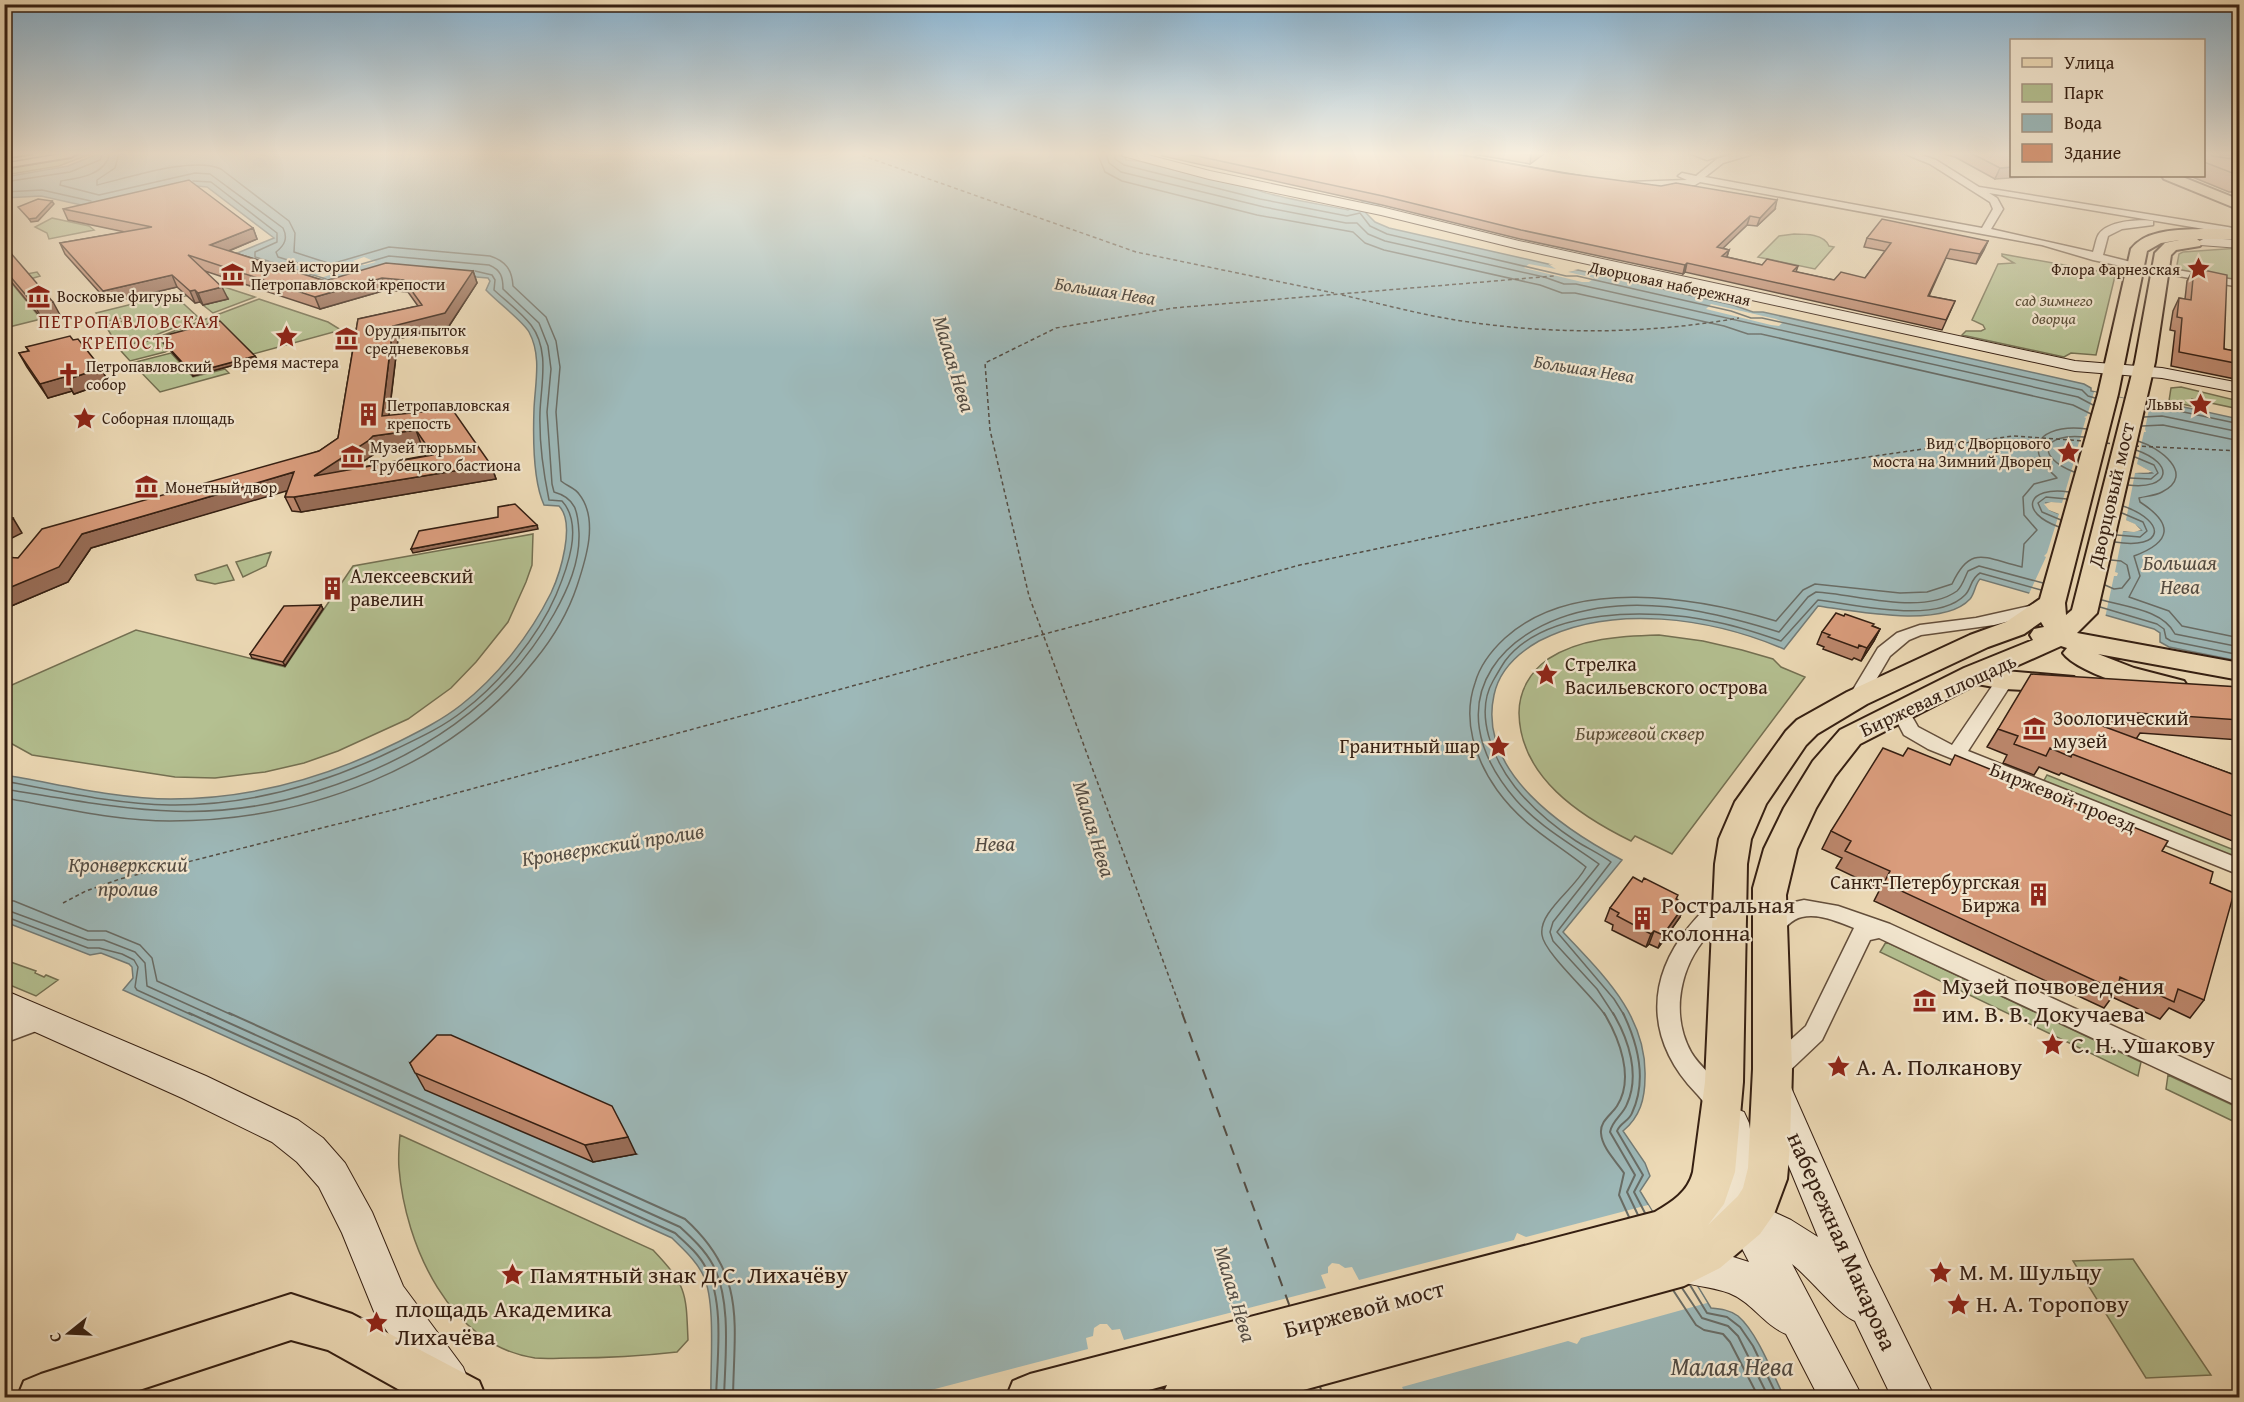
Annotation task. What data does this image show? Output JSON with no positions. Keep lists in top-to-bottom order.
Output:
{
  "streets": {
    "main road": [
      "Дворцовая набережная",
      "Дворцовый мост",
      "Биржевая площадь",
      "набережная Макарова",
      "Биржевой мост"
    ],
    "street": ["Биржевой проезд"]
  },
  "crossings": [
    ["Дворцовая набережная", "Дворцовый мост"],
    ["Дворцовый мост", "Биржевая площадь"],
    ["Биржевая площадь", "Биржевой проезд"],
    ["Биржевая площадь", "набережная Макарова"],
    ["Биржевая площадь", "Биржевой мост"]
  ],
  "districts": ["ПЕТРОПАВЛОВСКАЯ КРЕПОСТЬ"],
  "water": [
    "Большая Нева",
    "Малая Нева",
    "Нева",
    "Кронверкский пролив"
  ],
  "parks": ["сад Зимнего дворца", "Биржевой сквер"],
  "places": {
    "place": [
      "Флора Фарнезская",
      "Время мастера",
      "Львы",
      "Соборная площадь",
      "Вид с Дворцового моста на Зимний Дворец",
      "Стрелка Васильевского острова",
      "Гранитный шар",
      "С. Н. Ушакову",
      "А. А. Полканову",
      "М. М. Шульцу",
      "Памятный знак Д.С. Лихачёву",
      "Н. А. Торопову",
      "площадь Академика Лихачёва"
    ],
    "museum": [
      "Музей истории Петропавловской крепости",
      "Восковые фигуры",
      "Орудия пыток средневековья",
      "Музей тюрьмы Трубецкого бастиона",
      "Монетный двор",
      "Зоологический музей",
      "Музей почвоведения им. В. В. Докучаева"
    ],
    "church": ["Петропавловский собор"],
    "building": [
      "Петропавловская крепость",
      "Алексеевский равелин",
      "Санкт-Петербургская Биржа",
      "Ростральная колонна"
    ]
  },
  "legend": [
    "Улица",
    "Парк",
    "Вода",
    "Здание"
  ],
  "north": "left"
}
